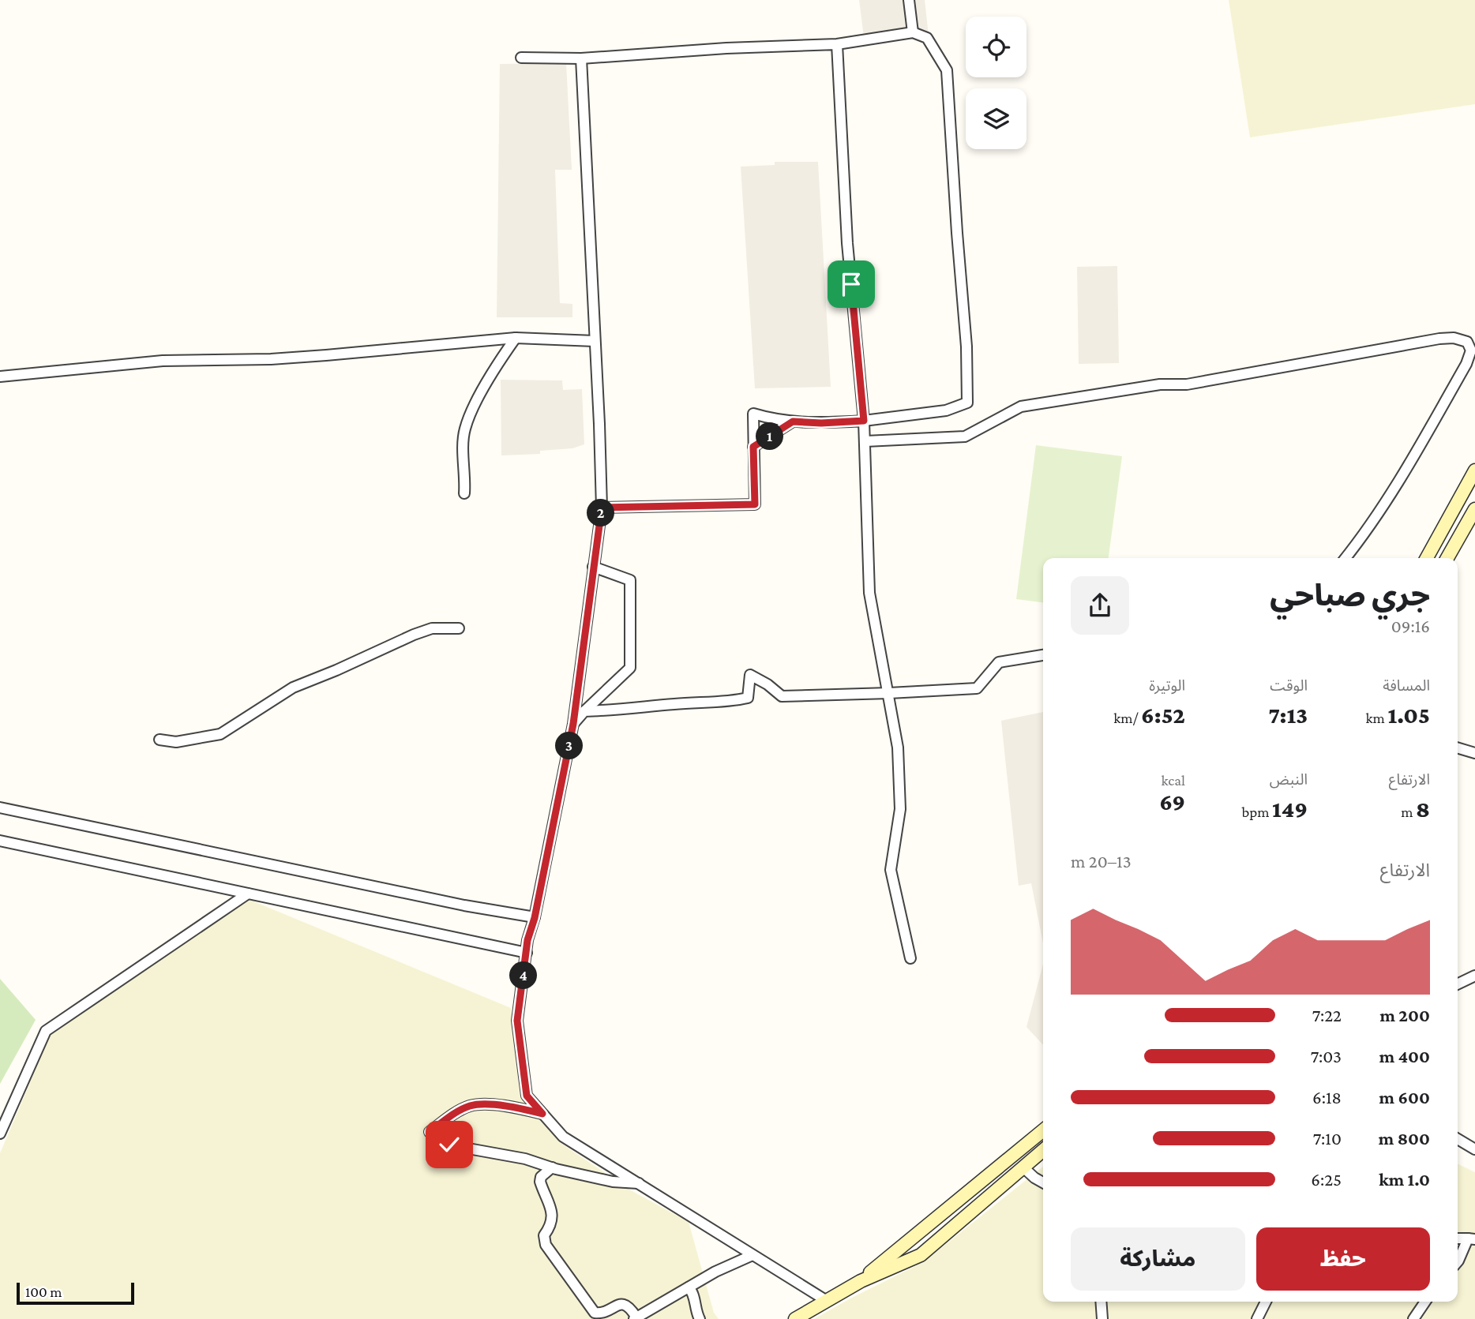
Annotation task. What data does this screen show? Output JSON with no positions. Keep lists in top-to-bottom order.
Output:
{
  "scale_bar": "100 m",
  "page": {
    "pins": [
      "1",
      "2",
      "3",
      "4"
    ],
    "heading": ["جري صباحي", "09:16"],
    "stats": [
      ["المسافة", "1.05 km"],
      ["الوقت", "7:13"],
      ["الوتيرة", "6:52 /km"],
      ["الارتفاع", "8 m"],
      ["النبض", "149 bpm"],
      ["kcal", "69"]
    ],
    "chart": ["الارتفاع", "13–20 m"],
    "list": [
      {
        "name": "200 m",
        "note": "7:22"
      },
      {
        "name": "400 m",
        "note": "7:03"
      },
      {
        "name": "600 m",
        "note": "6:18"
      },
      {
        "name": "800 m",
        "note": "7:10"
      },
      {
        "name": "1.0 km",
        "note": "6:25"
      }
    ],
    "buttons": ["حفظ", "مشاركة"],
    "scale": "100 m"
  }
}
